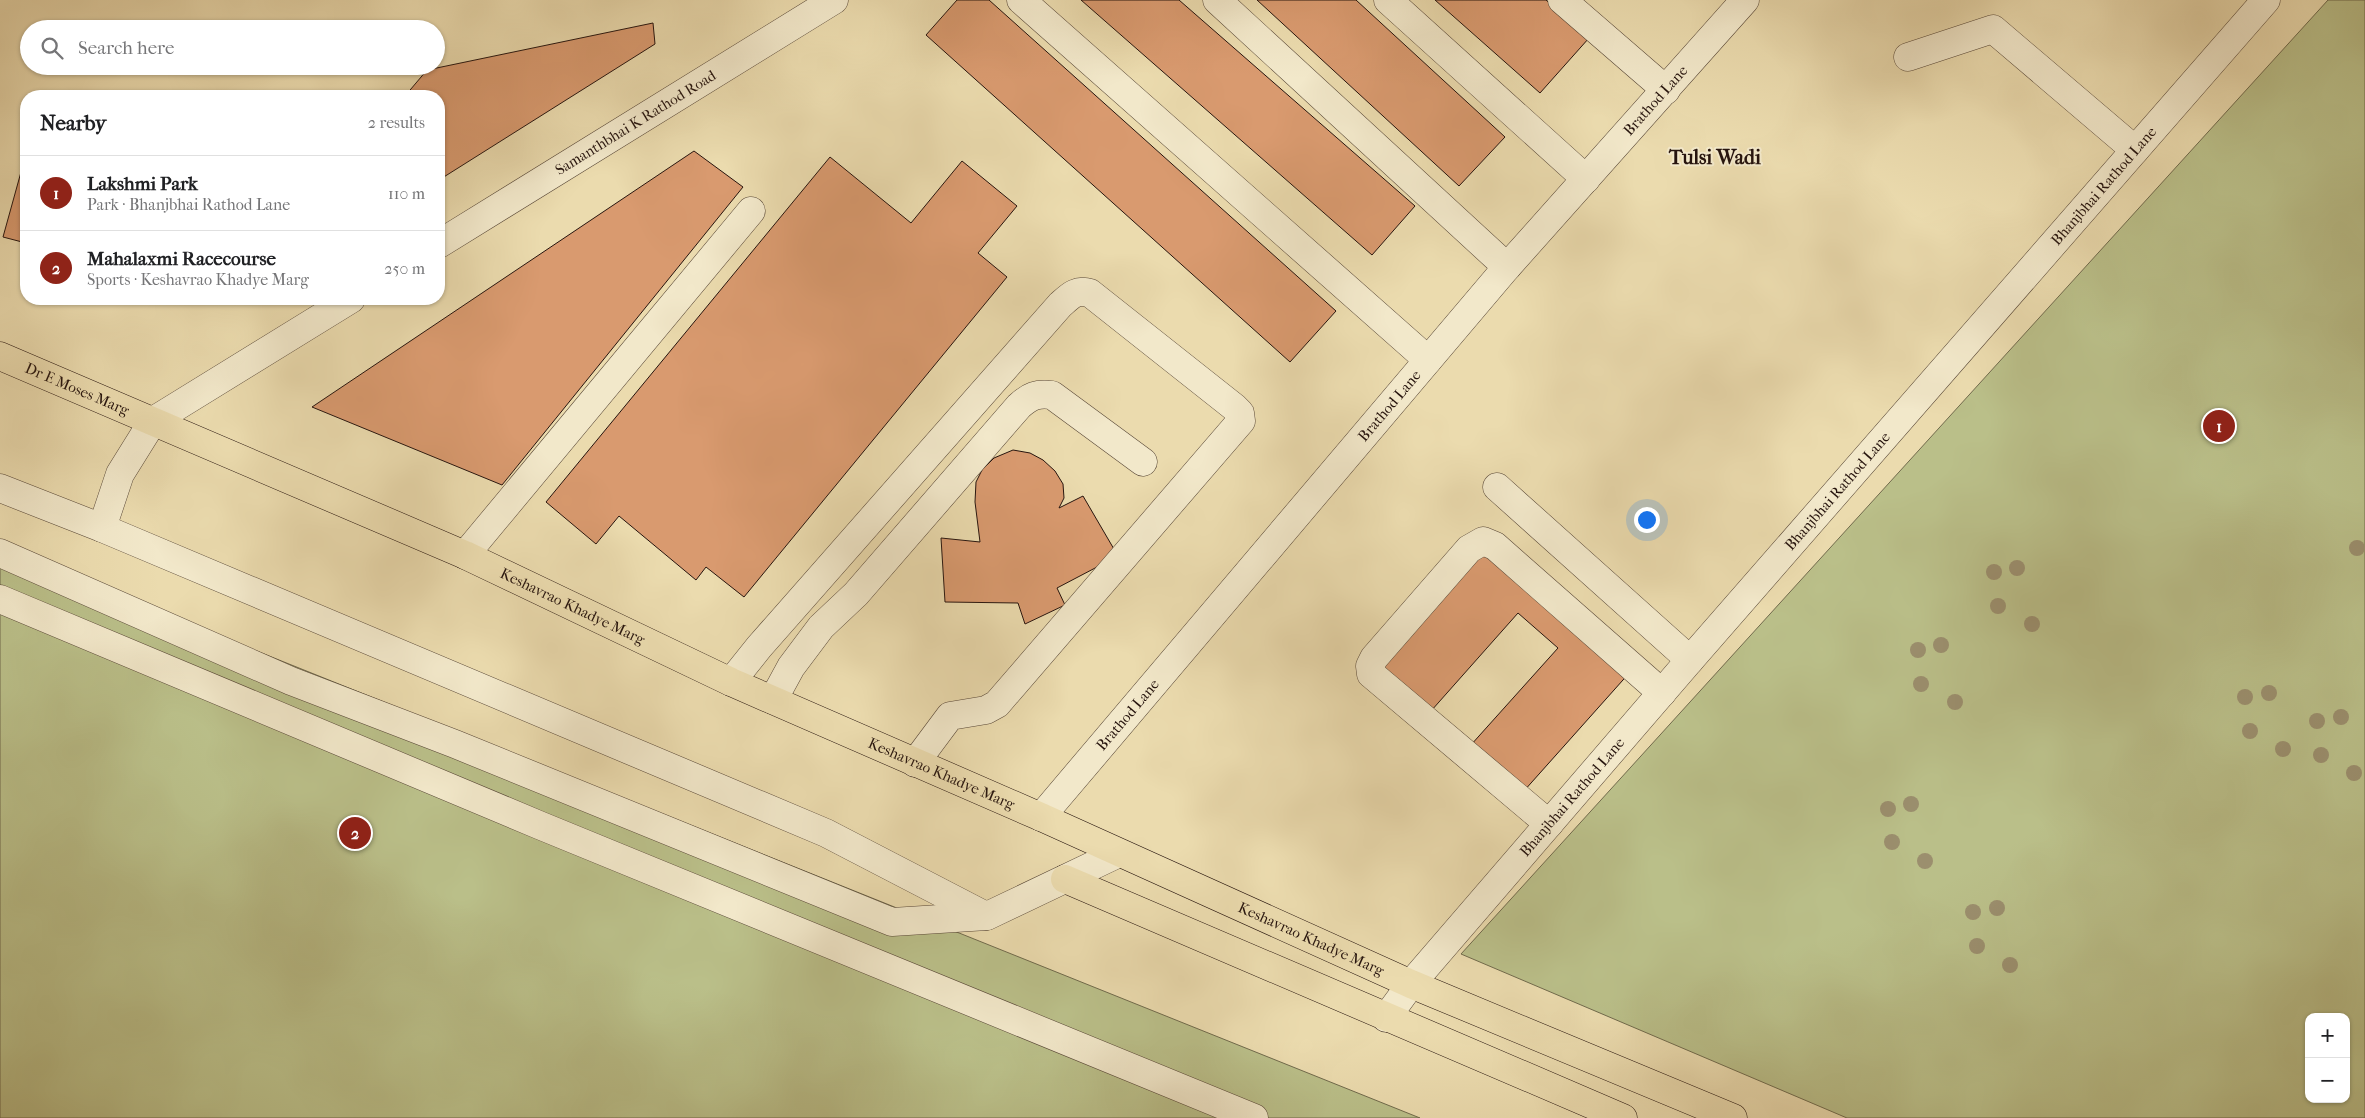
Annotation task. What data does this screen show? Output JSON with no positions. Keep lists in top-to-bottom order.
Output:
{
  "streets": {
    "main road": ["Dr E Moses Marg", "Keshavrao Khadye Marg"],
    "street": ["Brathod Lane", "Samanthbhai K Rathod Road", "Bhanjbhai Rathod Lane"]
  },
  "crossings": [
    ["Brathod Lane", "Keshavrao Khadye Marg"],
    ["Bhanjbhai Rathod Lane", "Keshavrao Khadye Marg"],
    ["Dr E Moses Marg", "Keshavrao Khadye Marg"]
  ],
  "districts": ["Tulsi Wadi"],
  "page": {
    "search": "Search here",
    "heading": ["Nearby", "2 results"],
    "list": [
      {
        "mark": "1",
        "name": "Lakshmi Park",
        "note": "Park · Bhanjbhai Rathod Lane",
        "value": "110 m"
      },
      {
        "mark": "2",
        "name": "Mahalaxmi Racecourse",
        "note": "Sports · Keshavrao Khadye Marg",
        "value": "250 m"
      }
    ],
    "pins": ["1", "2"],
    "map_buttons": ["+", "−"]
  }
}
